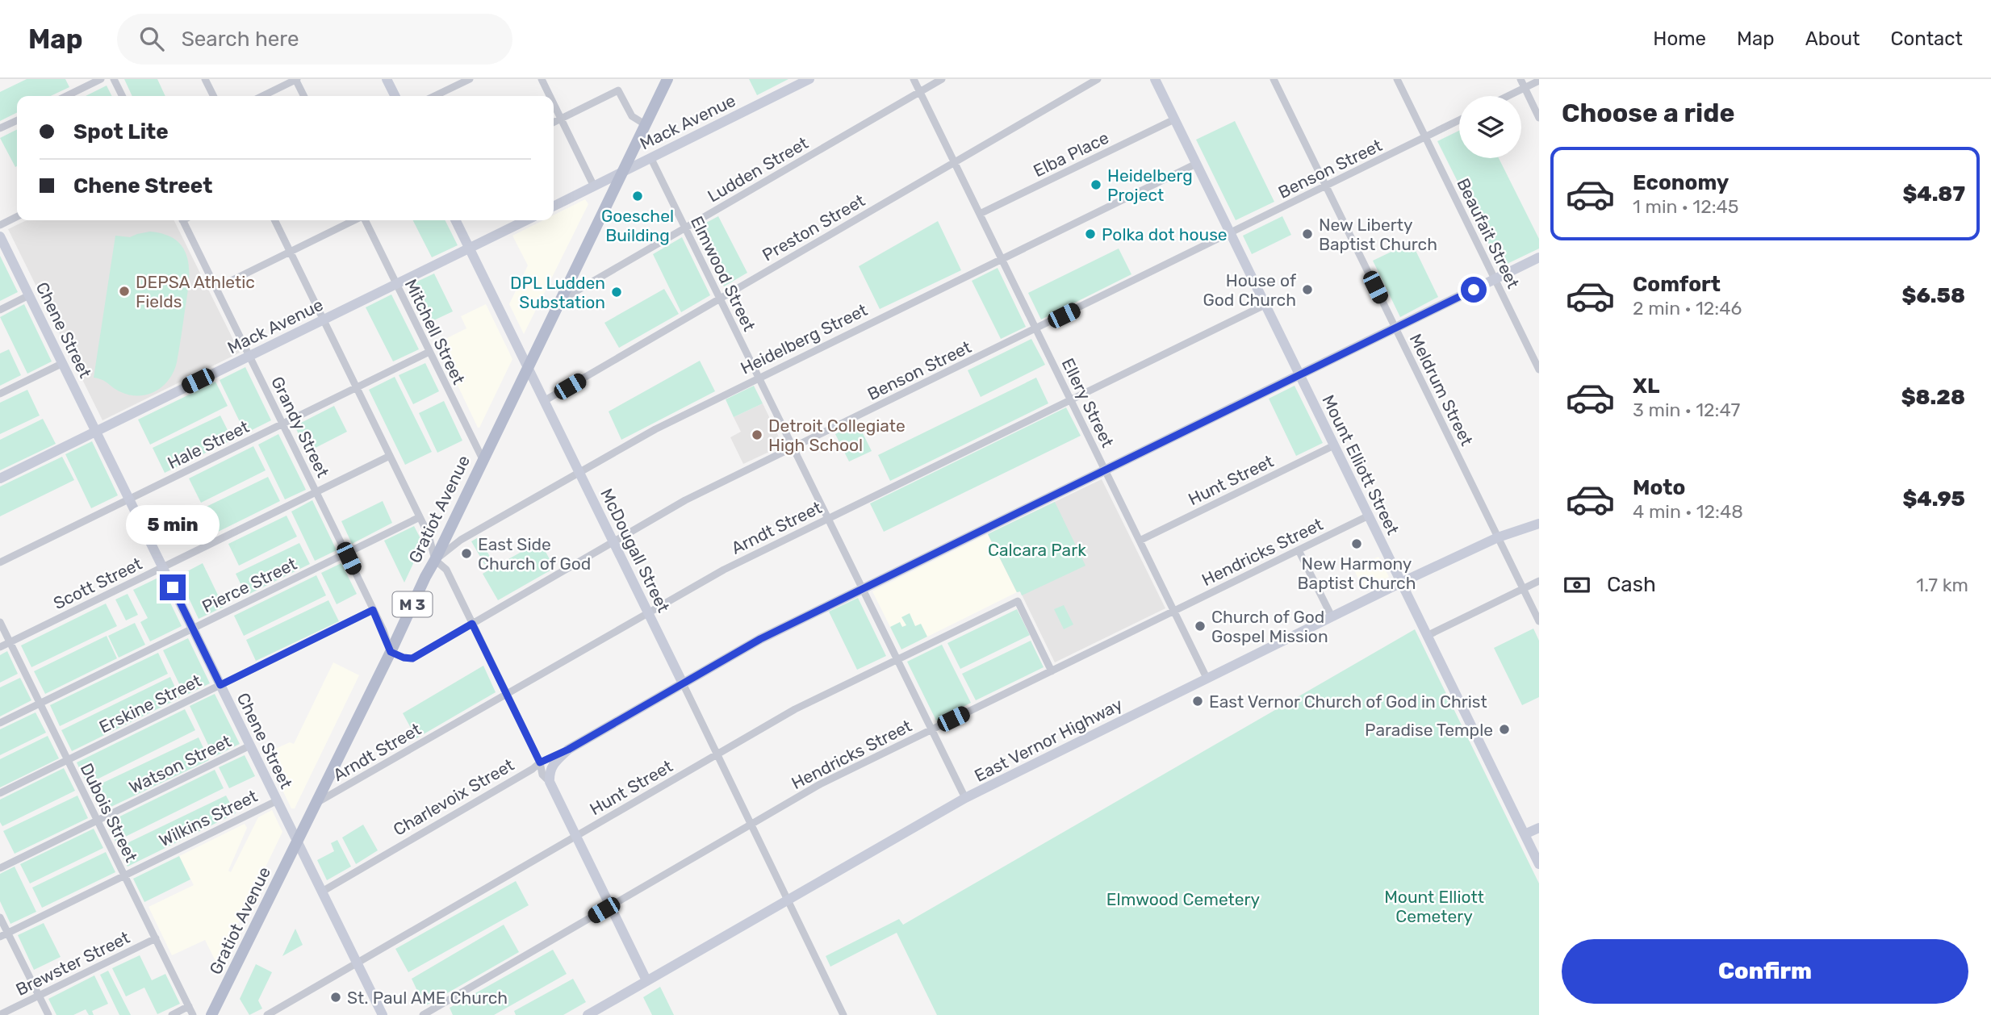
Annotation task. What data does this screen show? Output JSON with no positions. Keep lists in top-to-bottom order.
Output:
{
  "streets": {
    "main road": ["Gratiot Avenue", "M 3"],
    "street": [
      "Mack Avenue",
      "Elba Place",
      "Benson Street",
      "Ludden Street",
      "Preston Street",
      "Beaufait Street",
      "Elmwood Street",
      "Chene Street",
      "Mitchell Street",
      "Heidelberg Street",
      "Meldrum Street",
      "Ellery Street",
      "Grandy Street",
      "Hale Street",
      "Mount Elliott Street",
      "Hunt Street",
      "Arndt Street",
      "McDougall Street",
      "Hendricks Street",
      "Scott Street",
      "Pierce Street",
      "Erskine Street",
      "East Vernor Highway",
      "Watson Street",
      "Charlevoix Street",
      "Dubois Street",
      "Wilkins Street",
      "Brewster Street"
    ]
  },
  "crossings": [
    ["Mack Avenue", "Elmwood Street"],
    ["Mack Avenue", "Chene Street"],
    ["Mack Avenue", "Mitchell Street"],
    ["Mack Avenue", "Grandy Street"],
    ["Mack Avenue", "Gratiot Avenue"],
    ["Mack Avenue", "McDougall Street"],
    ["Elba Place", "Ellery Street"],
    ["Elba Place", "Mount Elliott Street"],
    ["Benson Street", "Beaufait Street"],
    ["Benson Street", "Elmwood Street"],
    ["Benson Street", "Meldrum Street"],
    ["Benson Street", "Ellery Street"],
    ["Benson Street", "Grandy Street"],
    ["Benson Street", "Mount Elliott Street"],
    ["Benson Street", "Gratiot Avenue"],
    ["Benson Street", "McDougall Street"],
    ["Ludden Street", "Elmwood Street"],
    ["Ludden Street", "Ellery Street"],
    ["Ludden Street", "Gratiot Avenue"],
    ["Preston Street", "Elmwood Street"],
    ["Preston Street", "Ellery Street"],
    ["Preston Street", "McDougall Street"],
    ["Beaufait Street", "Charlevoix Street"],
    ["Elmwood Street", "Heidelberg Street"],
    ["Elmwood Street", "Hunt Street"],
    ["Elmwood Street", "Arndt Street"],
    ["Elmwood Street", "Hendricks Street"],
    ["Elmwood Street", "East Vernor Highway"],
    ["Elmwood Street", "Charlevoix Street"],
    ["Chene Street", "Hale Street"],
    ["Chene Street", "Hunt Street"],
    ["Chene Street", "Gratiot Avenue"],
    ["Chene Street", "Scott Street"],
    ["Chene Street", "Pierce Street"],
    ["Chene Street", "Erskine Street"],
    ["Chene Street", "Watson Street"],
    ["Chene Street", "Charlevoix Street"],
    ["Chene Street", "Wilkins Street"],
    ["Mitchell Street", "Hale Street"],
    ["Mitchell Street", "Gratiot Avenue"],
    ["Heidelberg Street", "Ellery Street"],
    ["Heidelberg Street", "Mount Elliott Street"],
    ["Heidelberg Street", "Gratiot Avenue"],
    ["Heidelberg Street", "McDougall Street"],
    ["Meldrum Street", "East Vernor Highway"],
    ["Meldrum Street", "Charlevoix Street"],
    ["Ellery Street", "Hunt Street"],
    ["Ellery Street", "Arndt Street"],
    ["Ellery Street", "Hendricks Street"],
    ["Ellery Street", "East Vernor Highway"],
    ["Ellery Street", "Charlevoix Street"],
    ["Grandy Street", "Hale Street"],
    ["Grandy Street", "Gratiot Avenue"],
    ["Grandy Street", "Scott Street"],
    ["Grandy Street", "Pierce Street"],
    ["Grandy Street", "Erskine Street"],
    ["Mount Elliott Street", "Hunt Street"],
    ["Mount Elliott Street", "Arndt Street"],
    ["Mount Elliott Street", "Hendricks Street"],
    ["Mount Elliott Street", "East Vernor Highway"],
    ["Mount Elliott Street", "Charlevoix Street"],
    ["Hunt Street", "McDougall Street"],
    ["Hunt Street", "Hendricks Street"],
    ["Gratiot Avenue", "Arndt Street"],
    ["Gratiot Avenue", "McDougall Street"],
    ["Arndt Street", "McDougall Street"],
    ["McDougall Street", "Hendricks Street"],
    ["McDougall Street", "East Vernor Highway"],
    ["McDougall Street", "Charlevoix Street"],
    ["Scott Street", "Dubois Street"],
    ["Pierce Street", "Dubois Street"],
    ["Erskine Street", "Dubois Street"],
    ["Watson Street", "Dubois Street"],
    ["Dubois Street", "Wilkins Street"],
    ["Dubois Street", "Brewster Street"]
  ],
  "parks": ["Calcara Park", "Mount Elliott Cemetery", "Elmwood Cemetery"],
  "places": [
    "Heidelberg Project",
    "Goeschel Building",
    "Polka dot house",
    "New Liberty Baptist Church",
    "House of God Church",
    "DEPSA Athletic Fields",
    "DPL Ludden Substation",
    "Detroit Collegiate High School",
    "New Harmony Baptist Church",
    "East Side Church of God",
    "Church of God Gospel Mission",
    "East Vernor Church of God in Christ",
    "Paradise Temple",
    "St. Paul AME Church"
  ],
  "page": {
    "header": "Map",
    "search": "Search here",
    "nav": [
      "Home",
      "Map",
      "About",
      "Contact"
    ],
    "heading": "Choose a ride",
    "banner": ["Spot Lite", "Chene Street"],
    "list": [
      {
        "name": "Economy",
        "note": "1 min · 12:45",
        "value": "$4.87"
      },
      {
        "name": "Comfort",
        "note": "2 min · 12:46",
        "value": "$6.58"
      },
      {
        "name": "XL",
        "note": "3 min · 12:47",
        "value": "$8.28"
      },
      {
        "name": "Moto",
        "note": "4 min · 12:48",
        "value": "$4.95"
      }
    ],
    "bubble": "5 min",
    "pay": ["Cash", "1.7 km"],
    "buttons": "Confirm"
  }
}
